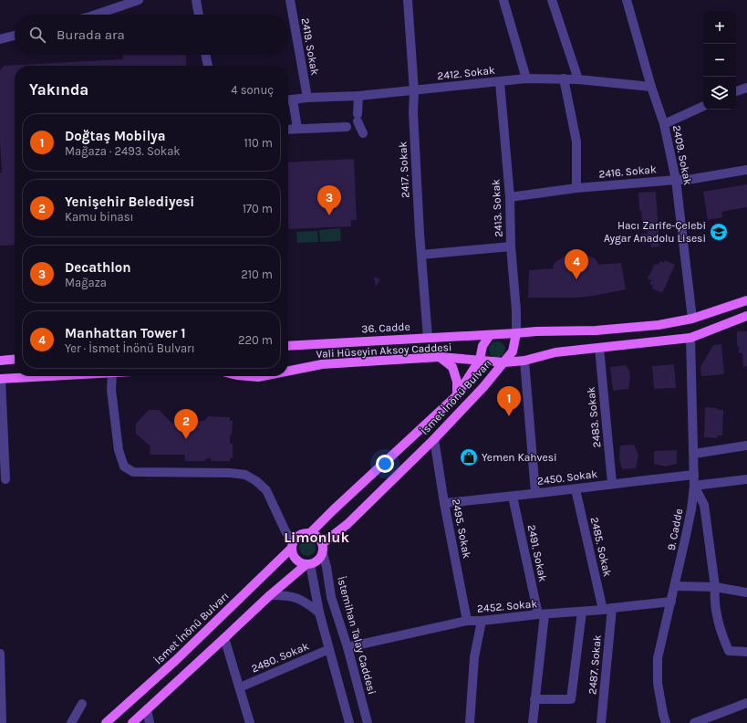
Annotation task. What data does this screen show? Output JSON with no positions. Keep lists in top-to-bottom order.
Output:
{
  "streets": {
    "main road": ["36. Cadde", "Vali Hüseyin Aksoy Caddesi", "İsmet İnönü Bulvarı"],
    "street": [
      "2419. Sokak",
      "2412. Sokak",
      "2409. Sokak",
      "2417. Sokak",
      "2416. Sokak",
      "2413. Sokak",
      "2483. Sokak",
      "2450. Sokak",
      "2495. Sokak",
      "9. Cadde",
      "2485. Sokak",
      "2491. Sokak",
      "2452. Sokak",
      "İstemihan Talay Caddesi",
      "2480. Sokak",
      "2487. Sokak"
    ]
  },
  "crossings": [
    ["2419. Sokak", "2412. Sokak"],
    ["2412. Sokak", "2409. Sokak"],
    ["2412. Sokak", "2417. Sokak"],
    ["2412. Sokak", "2413. Sokak"],
    ["2409. Sokak", "2416. Sokak"],
    ["2417. Sokak", "36. Cadde"],
    ["2416. Sokak", "2413. Sokak"],
    ["36. Cadde", "İsmet İnönü Bulvarı"],
    ["Vali Hüseyin Aksoy Caddesi", "İsmet İnönü Bulvarı"],
    ["İsmet İnönü Bulvarı", "2483. Sokak"],
    ["İsmet İnönü Bulvarı", "2495. Sokak"],
    ["İsmet İnönü Bulvarı", "9. Cadde"],
    ["İsmet İnönü Bulvarı", "İstemihan Talay Caddesi"],
    ["2483. Sokak", "2450. Sokak"],
    ["2450. Sokak", "2495. Sokak"],
    ["2450. Sokak", "9. Cadde"],
    ["2450. Sokak", "2485. Sokak"],
    ["2450. Sokak", "2491. Sokak"],
    ["2495. Sokak", "2452. Sokak"],
    ["9. Cadde", "2452. Sokak"],
    ["2485. Sokak", "2452. Sokak"],
    ["2485. Sokak", "2487. Sokak"],
    ["2491. Sokak", "2452. Sokak"],
    ["2452. Sokak", "İstemihan Talay Caddesi"],
    ["2452. Sokak", "2487. Sokak"]
  ],
  "districts": ["Limonluk"],
  "places": {
    "school or university": ["Hacı Zarife-Çelebi Aygar Anadolu Lisesi"],
    "shop": ["Yemen Kahvesi"]
  },
  "page": {
    "map_buttons": ["+", "−"],
    "search": "Burada ara",
    "heading": ["Yakında", "4 sonuç"],
    "list": [
      {
        "mark": "1",
        "name": "Doğtaş Mobilya",
        "note": "Mağaza · 2493. Sokak",
        "value": "110 m"
      },
      {
        "mark": "2",
        "name": "Yenişehir Belediyesi",
        "note": "Kamu binası",
        "value": "170 m"
      },
      {
        "mark": "3",
        "name": "Decathlon",
        "note": "Mağaza",
        "value": "210 m"
      },
      {
        "mark": "4",
        "name": "Manhattan Tower 1",
        "note": "Yer · İsmet İnönü Bulvarı",
        "value": "220 m"
      }
    ],
    "pins": [
      "3",
      "4",
      "1",
      "2"
    ]
  }
}
